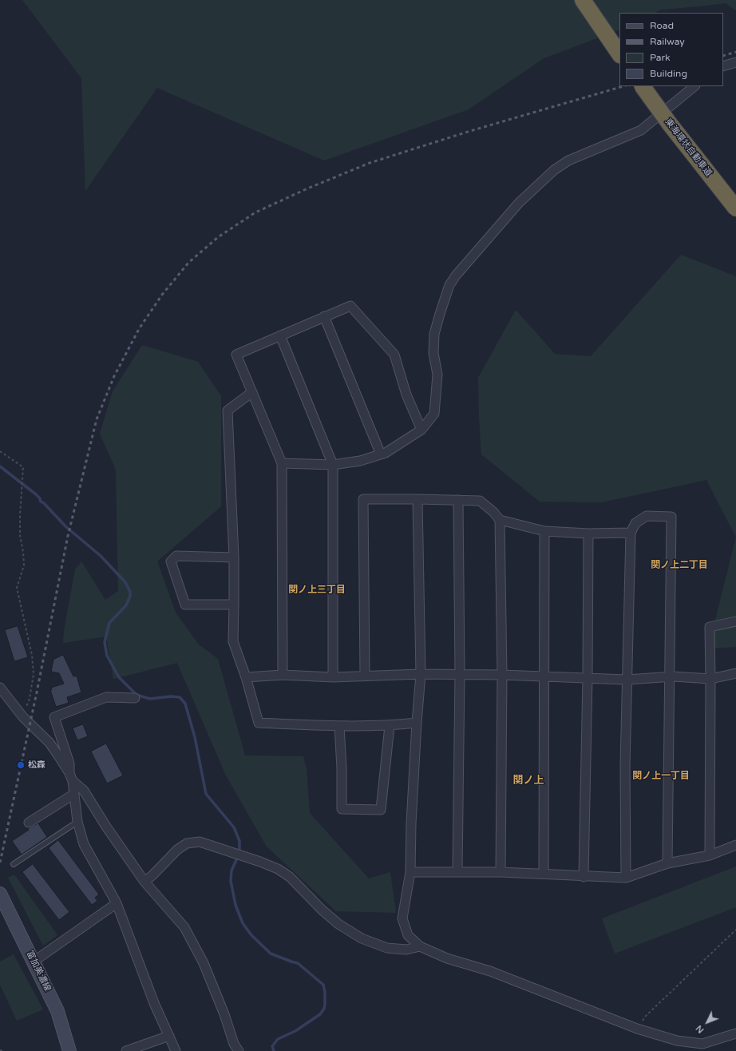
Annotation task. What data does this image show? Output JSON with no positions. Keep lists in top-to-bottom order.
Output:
{
  "streets": {
    "highway": ["東海環状自動車道"],
    "main road": ["富加美濃線"]
  },
  "districts": [
    "関ノ上二丁目",
    "関ノ上三丁目",
    "関ノ上一丁目",
    "関ノ上"
  ],
  "places": ["松森"],
  "legend": [
    "Road",
    "Railway",
    "Park",
    "Building"
  ],
  "north": "bottom left"
}
